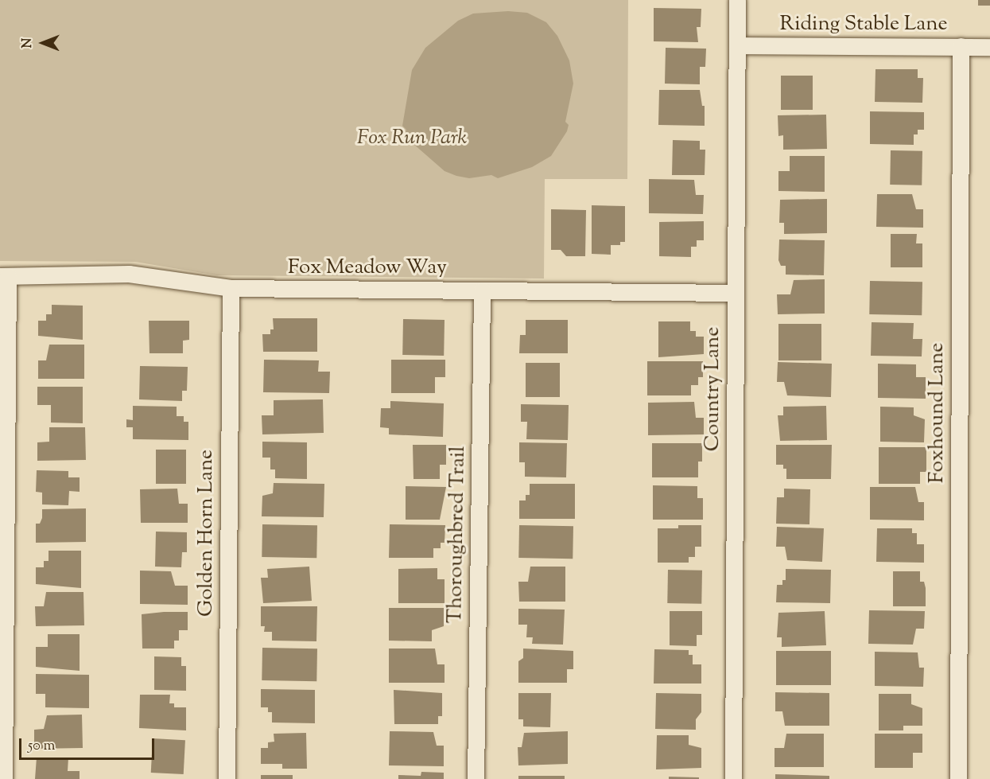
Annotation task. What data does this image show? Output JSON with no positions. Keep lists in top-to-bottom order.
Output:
{
  "streets": {
    "street": [
      "Riding Stable Lane",
      "Fox Meadow Way",
      "Country Lane",
      "Foxhound Lane",
      "Golden Horn Lane",
      "Thoroughbred Trail"
    ]
  },
  "crossings": [
    ["Riding Stable Lane", "Country Lane"],
    ["Riding Stable Lane", "Foxhound Lane"],
    ["Fox Meadow Way", "Country Lane"],
    ["Fox Meadow Way", "Golden Horn Lane"],
    ["Fox Meadow Way", "Thoroughbred Trail"]
  ],
  "parks": ["Fox Run Park"],
  "scale_bar": "50 m",
  "north": "left"
}
